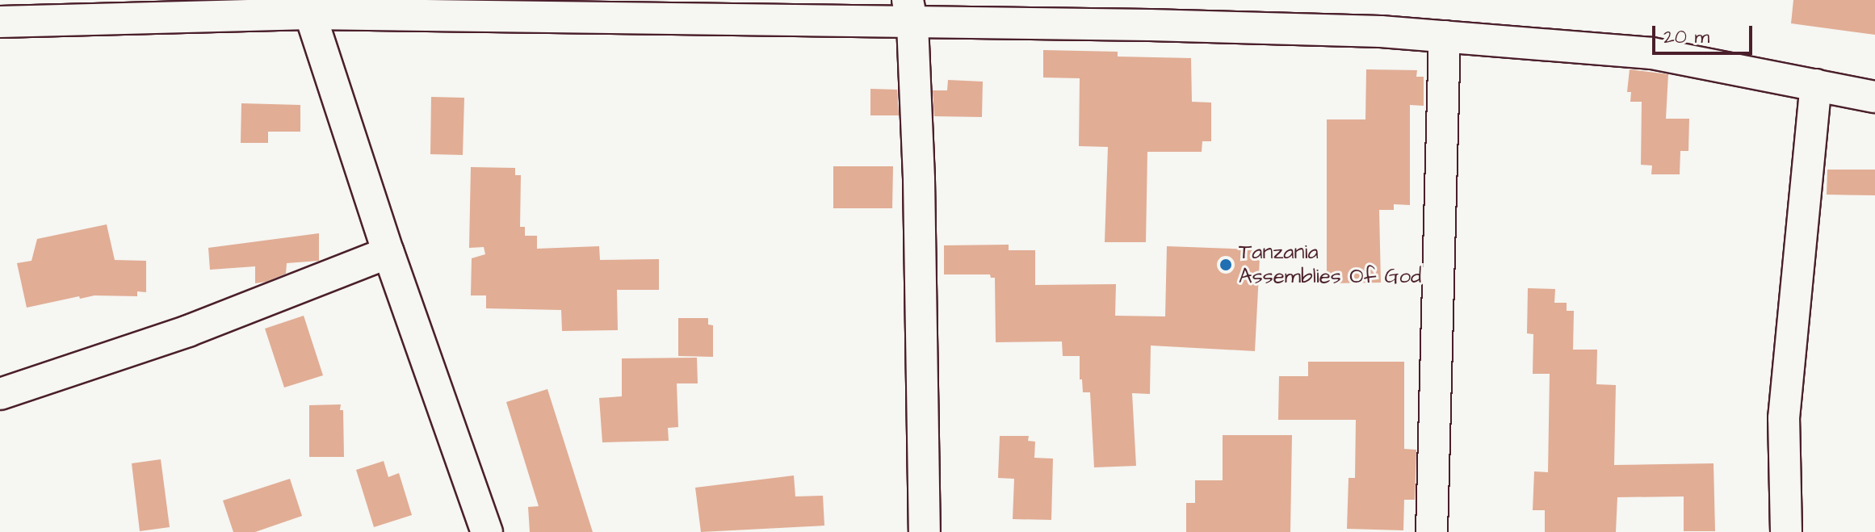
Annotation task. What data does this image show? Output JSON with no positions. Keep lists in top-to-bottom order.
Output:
{
  "places": ["Tanzania Assemblies Of God"],
  "scale_bar": "20 m"
}
